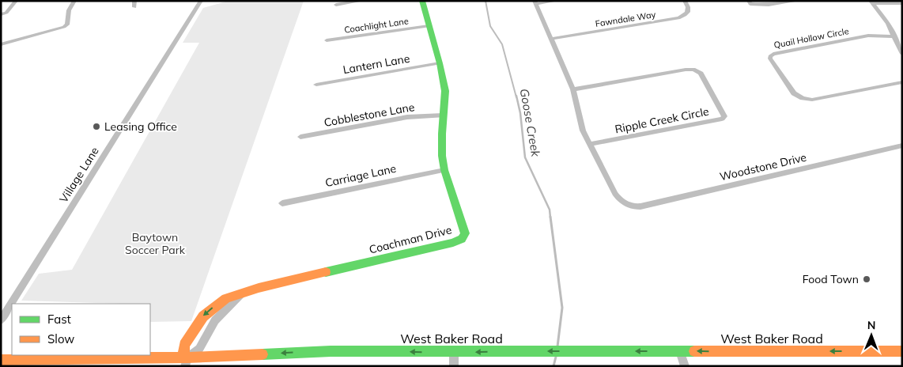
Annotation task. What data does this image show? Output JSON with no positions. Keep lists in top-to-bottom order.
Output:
{
  "streets": {
    "street": [
      "Fawndale Way",
      "Coachlight Lane",
      "Quail Hollow Circle",
      "Lantern Lane",
      "Cobblestone Lane",
      "Ripple Creek Circle",
      "Woodstone Drive",
      "Village Lane",
      "Carriage Lane",
      "Coachman Drive",
      "West Baker Road"
    ]
  },
  "crossings": [
    ["Coachlight Lane", "Coachman Drive"],
    ["Lantern Lane", "Coachman Drive"],
    ["Cobblestone Lane", "Coachman Drive"],
    ["Ripple Creek Circle", "Woodstone Drive"],
    ["Carriage Lane", "Coachman Drive"],
    ["Coachman Drive", "West Baker Road"]
  ],
  "one_way": ["West Baker Road"],
  "water": ["Goose Creek"],
  "parks": ["Baytown Soccer Park"],
  "places": ["Leasing Office", "Food Town"],
  "legend": ["Fast", "Slow"],
  "north": "top"
}
